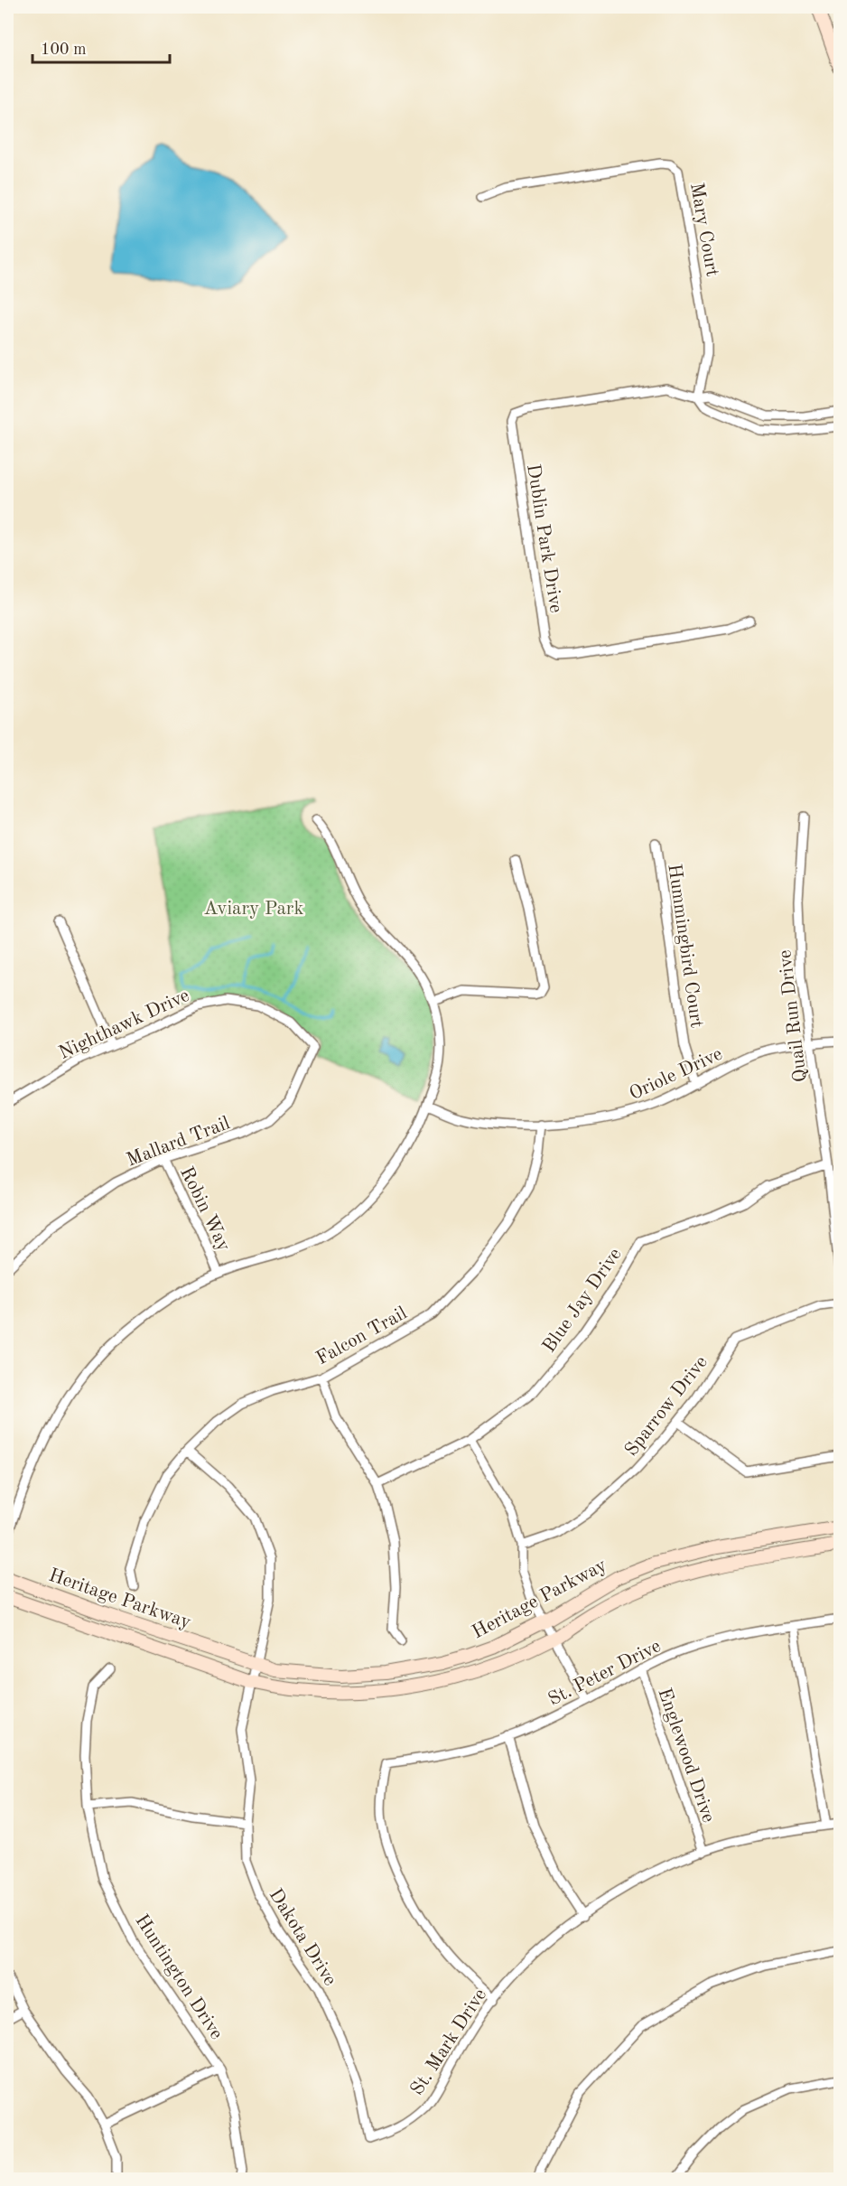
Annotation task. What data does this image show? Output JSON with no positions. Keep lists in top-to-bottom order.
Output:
{
  "streets": {
    "main road": ["Heritage Parkway"],
    "street": [
      "Mary Court",
      "Dublin Park Drive",
      "Hummingbird Court",
      "Quail Run Drive",
      "Nighthawk Drive",
      "Oriole Drive",
      "Mallard Trail",
      "Robin Way",
      "Blue Jay Drive",
      "Falcon Trail",
      "Sparrow Drive",
      "St. Peter Drive",
      "Englewood Drive",
      "Dakota Drive",
      "Huntington Drive",
      "St. Mark Drive"
    ]
  },
  "crossings": [
    ["Mary Court", "Dublin Park Drive"],
    ["Hummingbird Court", "Oriole Drive"],
    ["Quail Run Drive", "Oriole Drive"],
    ["Quail Run Drive", "Blue Jay Drive"],
    ["Nighthawk Drive", "Mallard Trail"],
    ["Oriole Drive", "Falcon Trail"],
    ["Mallard Trail", "Robin Way"],
    ["Falcon Trail", "Dakota Drive"],
    ["Heritage Parkway", "Dakota Drive"],
    ["St. Peter Drive", "Englewood Drive"],
    ["St. Peter Drive", "St. Mark Drive"],
    ["Englewood Drive", "St. Mark Drive"],
    ["Dakota Drive", "St. Mark Drive"]
  ],
  "parks": ["Aviary Park"],
  "scale_bar": "100 m"
}
